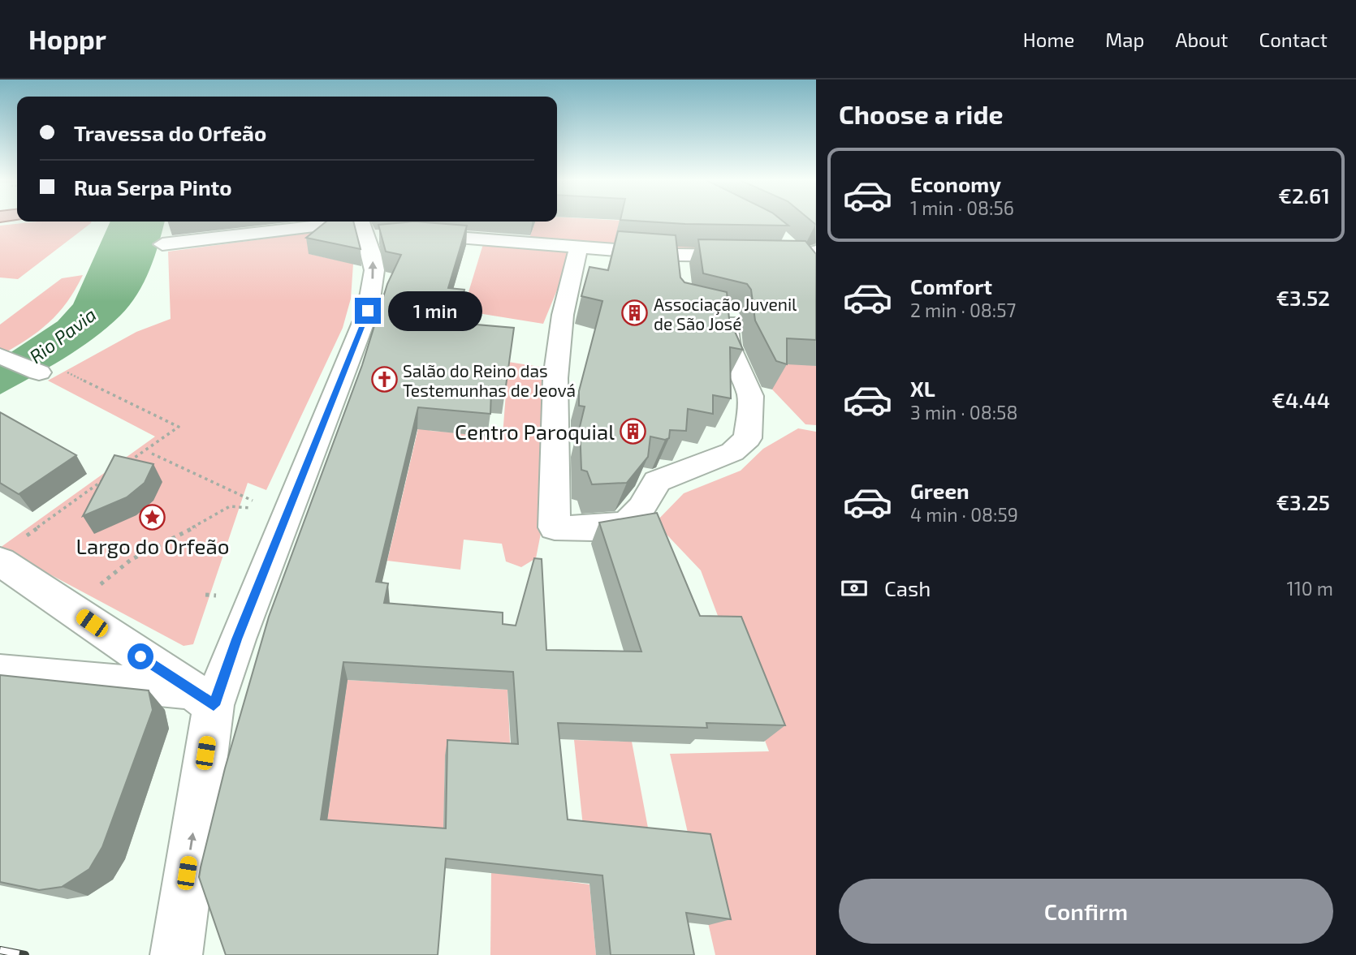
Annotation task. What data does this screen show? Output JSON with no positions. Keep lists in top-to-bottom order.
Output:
{
  "water": ["Rio Pavia"],
  "places": {
    "building": ["Associação Juvenil de São José", "Centro Paroquial"],
    "church": ["Salão do Reino das Testemunhas de Jeová"],
    "place": ["Largo do Orfeão"]
  },
  "page": {
    "header": "Hoppr",
    "nav": [
      "Home",
      "Map",
      "About",
      "Contact"
    ],
    "heading": "Choose a ride",
    "banner": ["Travessa do Orfeão", "Rua Serpa Pinto"],
    "list": [
      {
        "name": "Economy",
        "note": "1 min · 08:56",
        "value": "€2.61"
      },
      {
        "name": "Comfort",
        "note": "2 min · 08:57",
        "value": "€3.52"
      },
      {
        "name": "XL",
        "note": "3 min · 08:58",
        "value": "€4.44"
      },
      {
        "name": "Green",
        "note": "4 min · 08:59",
        "value": "€3.25"
      }
    ],
    "bubble": "1 min",
    "pay": ["Cash", "110 m"],
    "buttons": "Confirm"
  }
}
